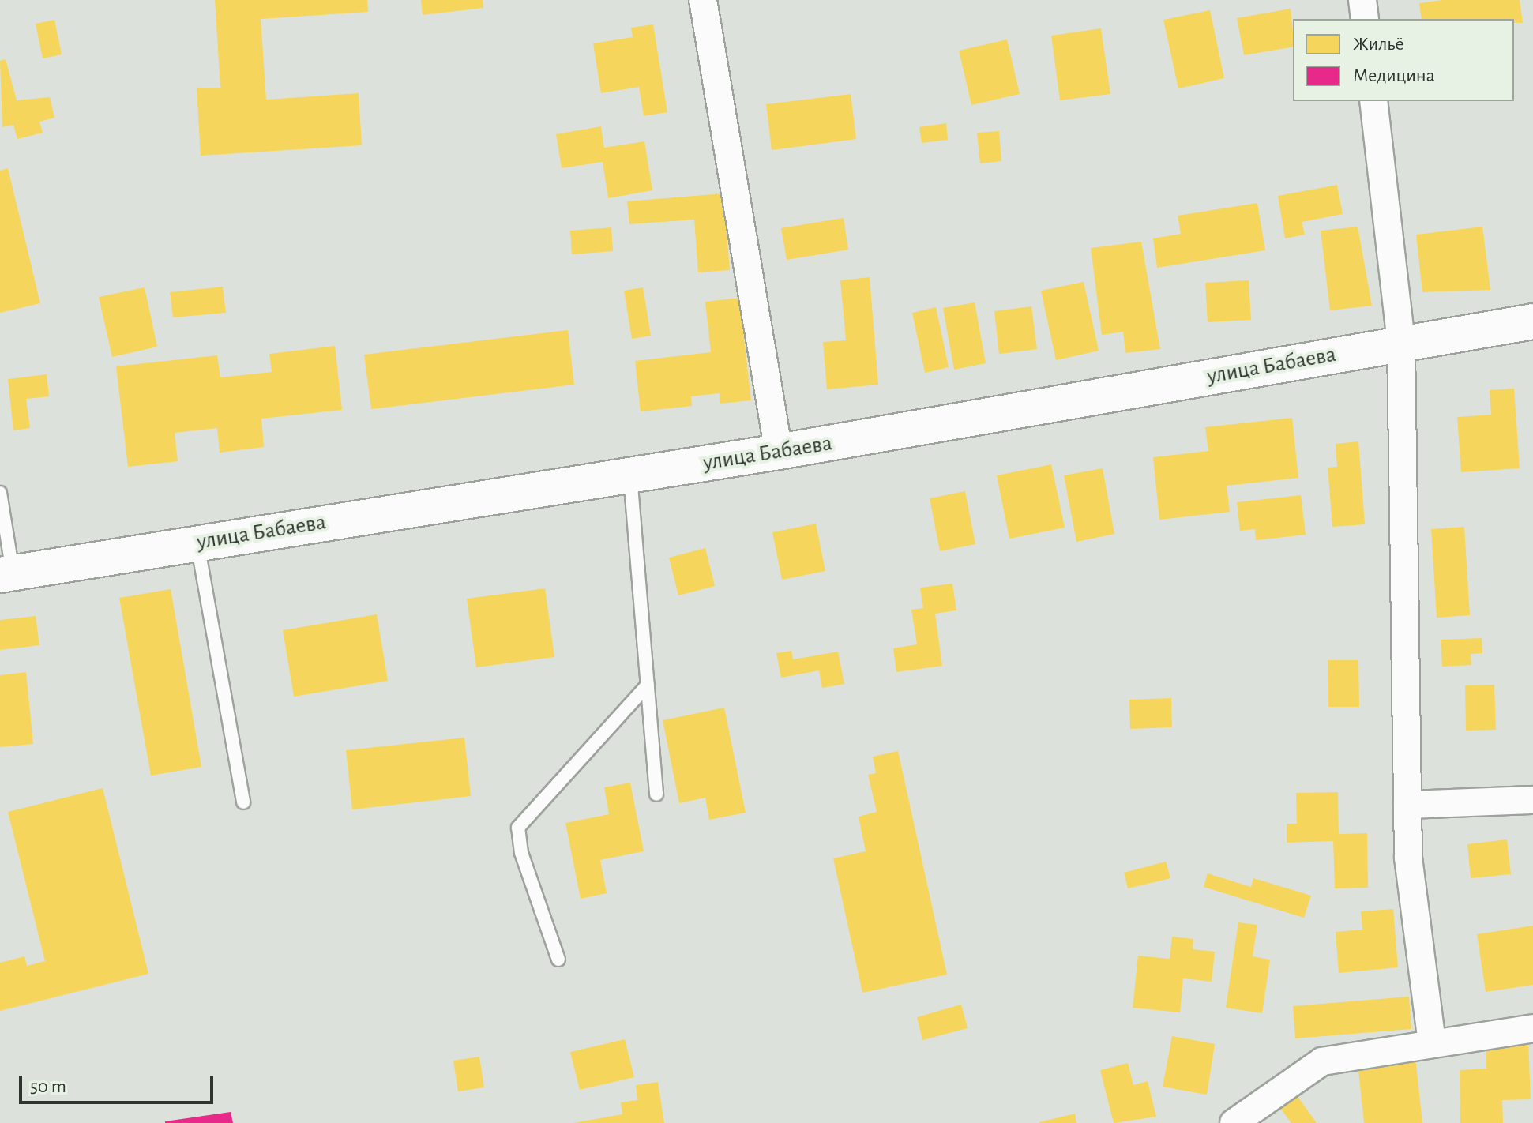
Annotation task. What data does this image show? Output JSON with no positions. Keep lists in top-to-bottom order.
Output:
{
  "streets": {
    "street": ["улица Бабаева"]
  },
  "legend": ["Жильё", "Медицина"],
  "scale_bar": "50 m"
}
